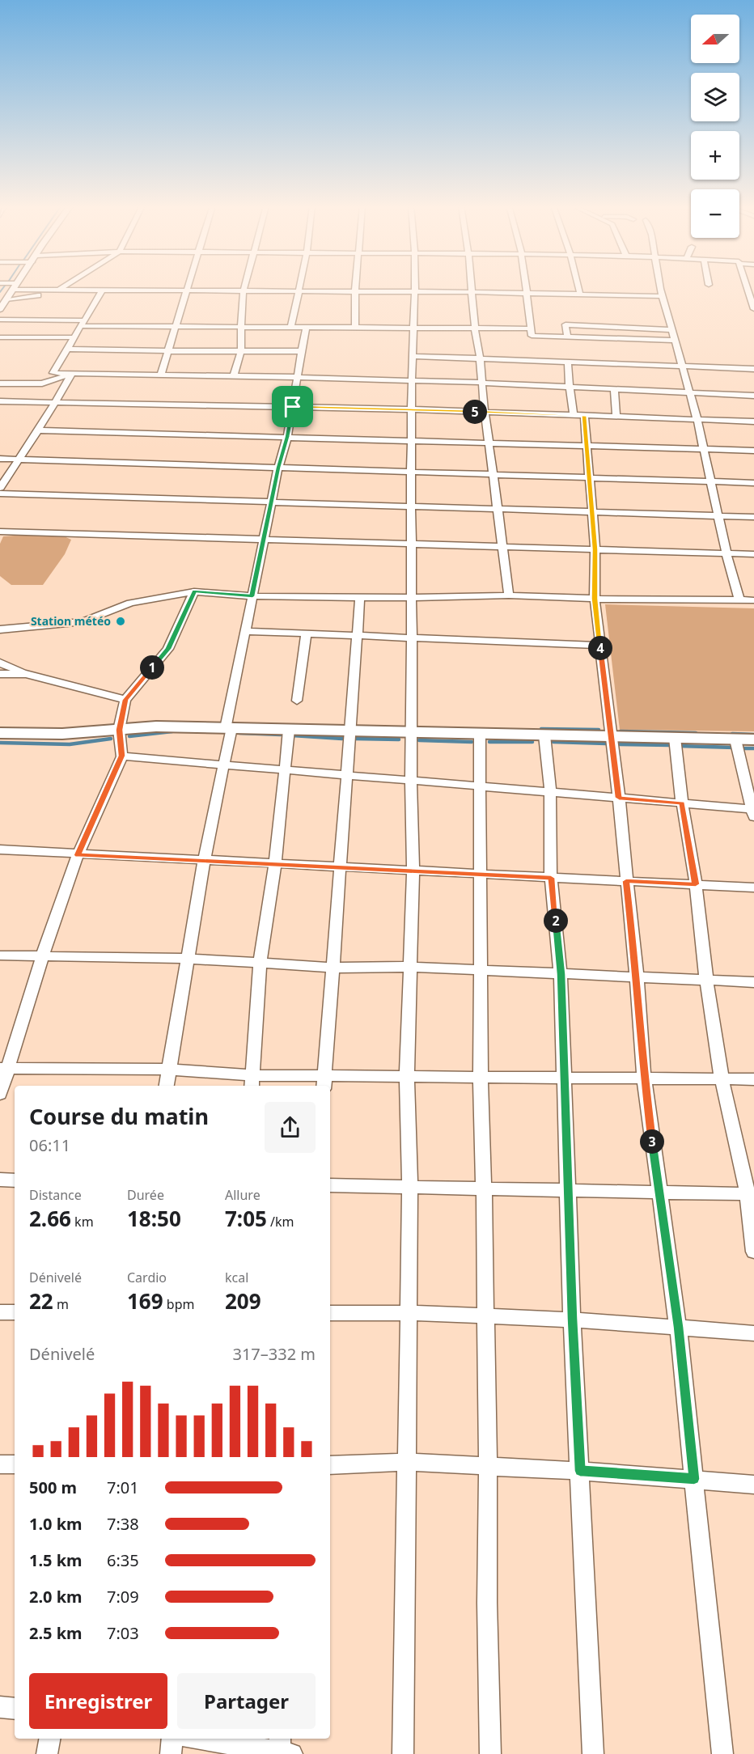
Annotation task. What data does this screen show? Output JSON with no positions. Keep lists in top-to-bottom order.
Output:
{
  "places": ["Station météo"],
  "north": "left",
  "page": {
    "map_buttons": ["+", "−"],
    "pins": [
      "5",
      "4",
      "1",
      "2",
      "3"
    ],
    "heading": ["Course du matin", "06:11"],
    "stats": [
      ["Distance", "2.66 km"],
      ["Durée", "18:50"],
      ["Allure", "7:05 /km"],
      ["Dénivelé", "22 m"],
      ["Cardio", "169 bpm"],
      ["kcal", "209"]
    ],
    "chart": ["Dénivelé", "317–332 m"],
    "list": [
      {
        "name": "500 m",
        "note": "7:01"
      },
      {
        "name": "1.0 km",
        "note": "7:38"
      },
      {
        "name": "1.5 km",
        "note": "6:35"
      },
      {
        "name": "2.0 km",
        "note": "7:09"
      },
      {
        "name": "2.5 km",
        "note": "7:03"
      }
    ],
    "buttons": ["Enregistrer", "Partager"]
  }
}
